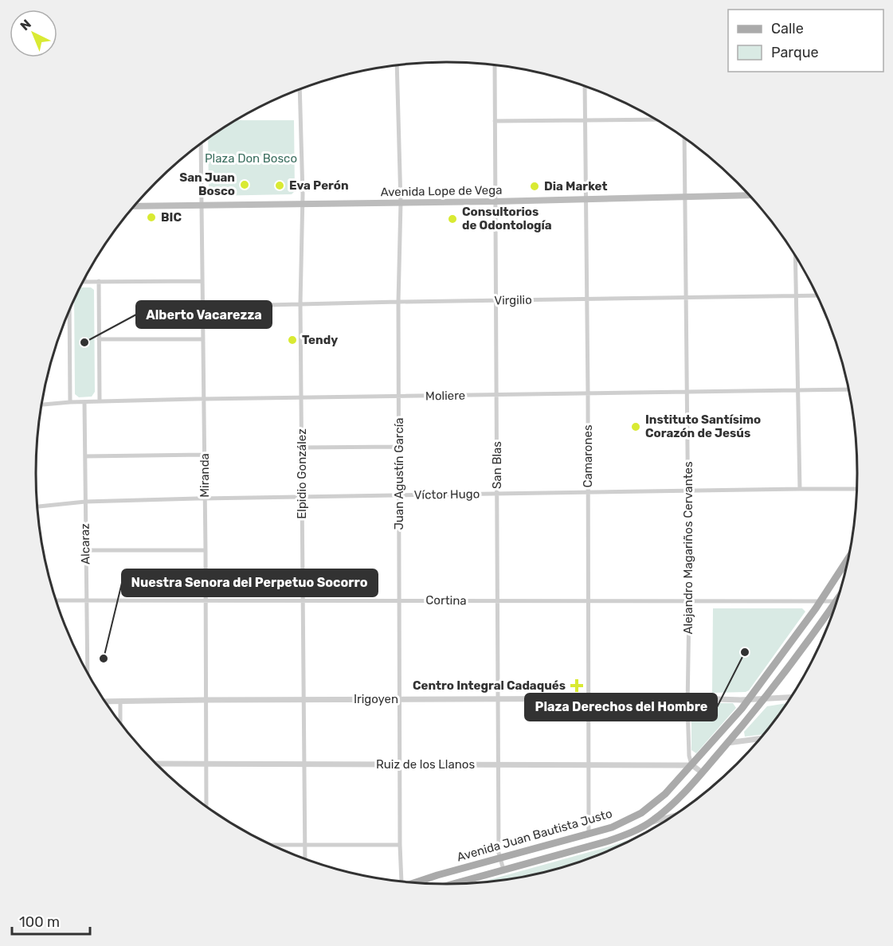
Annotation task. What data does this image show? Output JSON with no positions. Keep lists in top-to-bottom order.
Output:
{
  "streets": {
    "main road": ["Avenida Lope de Vega", "Avenida Juan Bautista Justo"],
    "street": [
      "Virgilio",
      "Moliere",
      "Camarones",
      "San Blas",
      "Elpidio González",
      "Juan Agustín García",
      "Miranda",
      "Víctor Hugo",
      "Alcaraz",
      "Alejandro Magariños Cervantes",
      "Cortina",
      "Irigoyen",
      "Ruiz de los Llanos"
    ]
  },
  "crossings": [
    ["Avenida Lope de Vega", "Camarones"],
    ["Avenida Lope de Vega", "San Blas"],
    ["Avenida Lope de Vega", "Elpidio González"],
    ["Avenida Lope de Vega", "Juan Agustín García"],
    ["Avenida Lope de Vega", "Miranda"],
    ["Avenida Lope de Vega", "Alejandro Magariños Cervantes"],
    ["Virgilio", "Camarones"],
    ["Virgilio", "San Blas"],
    ["Virgilio", "Elpidio González"],
    ["Virgilio", "Juan Agustín García"],
    ["Virgilio", "Miranda"],
    ["Virgilio", "Alejandro Magariños Cervantes"],
    ["Moliere", "Camarones"],
    ["Moliere", "San Blas"],
    ["Moliere", "Elpidio González"],
    ["Moliere", "Juan Agustín García"],
    ["Moliere", "Miranda"],
    ["Moliere", "Alcaraz"],
    ["Moliere", "Alejandro Magariños Cervantes"],
    ["Camarones", "Víctor Hugo"],
    ["Camarones", "Cortina"],
    ["Camarones", "Irigoyen"],
    ["Camarones", "Ruiz de los Llanos"],
    ["Camarones", "Avenida Juan Bautista Justo"],
    ["San Blas", "Víctor Hugo"],
    ["San Blas", "Cortina"],
    ["San Blas", "Irigoyen"],
    ["San Blas", "Ruiz de los Llanos"],
    ["San Blas", "Avenida Juan Bautista Justo"],
    ["Elpidio González", "Víctor Hugo"],
    ["Elpidio González", "Cortina"],
    ["Elpidio González", "Irigoyen"],
    ["Elpidio González", "Ruiz de los Llanos"],
    ["Juan Agustín García", "Víctor Hugo"],
    ["Juan Agustín García", "Cortina"],
    ["Juan Agustín García", "Irigoyen"],
    ["Juan Agustín García", "Ruiz de los Llanos"],
    ["Miranda", "Víctor Hugo"],
    ["Miranda", "Cortina"],
    ["Miranda", "Irigoyen"],
    ["Miranda", "Ruiz de los Llanos"],
    ["Víctor Hugo", "Alcaraz"],
    ["Víctor Hugo", "Alejandro Magariños Cervantes"],
    ["Alcaraz", "Cortina"],
    ["Alejandro Magariños Cervantes", "Cortina"],
    ["Alejandro Magariños Cervantes", "Irigoyen"],
    ["Alejandro Magariños Cervantes", "Ruiz de los Llanos"],
    ["Alejandro Magariños Cervantes", "Avenida Juan Bautista Justo"],
    ["Cortina", "Avenida Juan Bautista Justo"],
    ["Irigoyen", "Avenida Juan Bautista Justo"],
    ["Ruiz de los Llanos", "Avenida Juan Bautista Justo"]
  ],
  "parks": ["Plaza Don Bosco"],
  "places": {
    "other": [
      "San Juan Bosco",
      "Eva Perón",
      "Dia Market",
      "BIC",
      "Consultorios de Odontología",
      "Tendy",
      "Alberto Vacarezza",
      "Instituto Santísimo Corazón de Jesús",
      "Plaza Derechos del Hombre",
      "Nuestra Senora del Perpetuo Socorro"
    ],
    "health": ["Centro Integral Cadaqués"]
  },
  "legend": ["Calle", "Parque"],
  "scale_bar": "100 m",
  "north": "top left"
}
